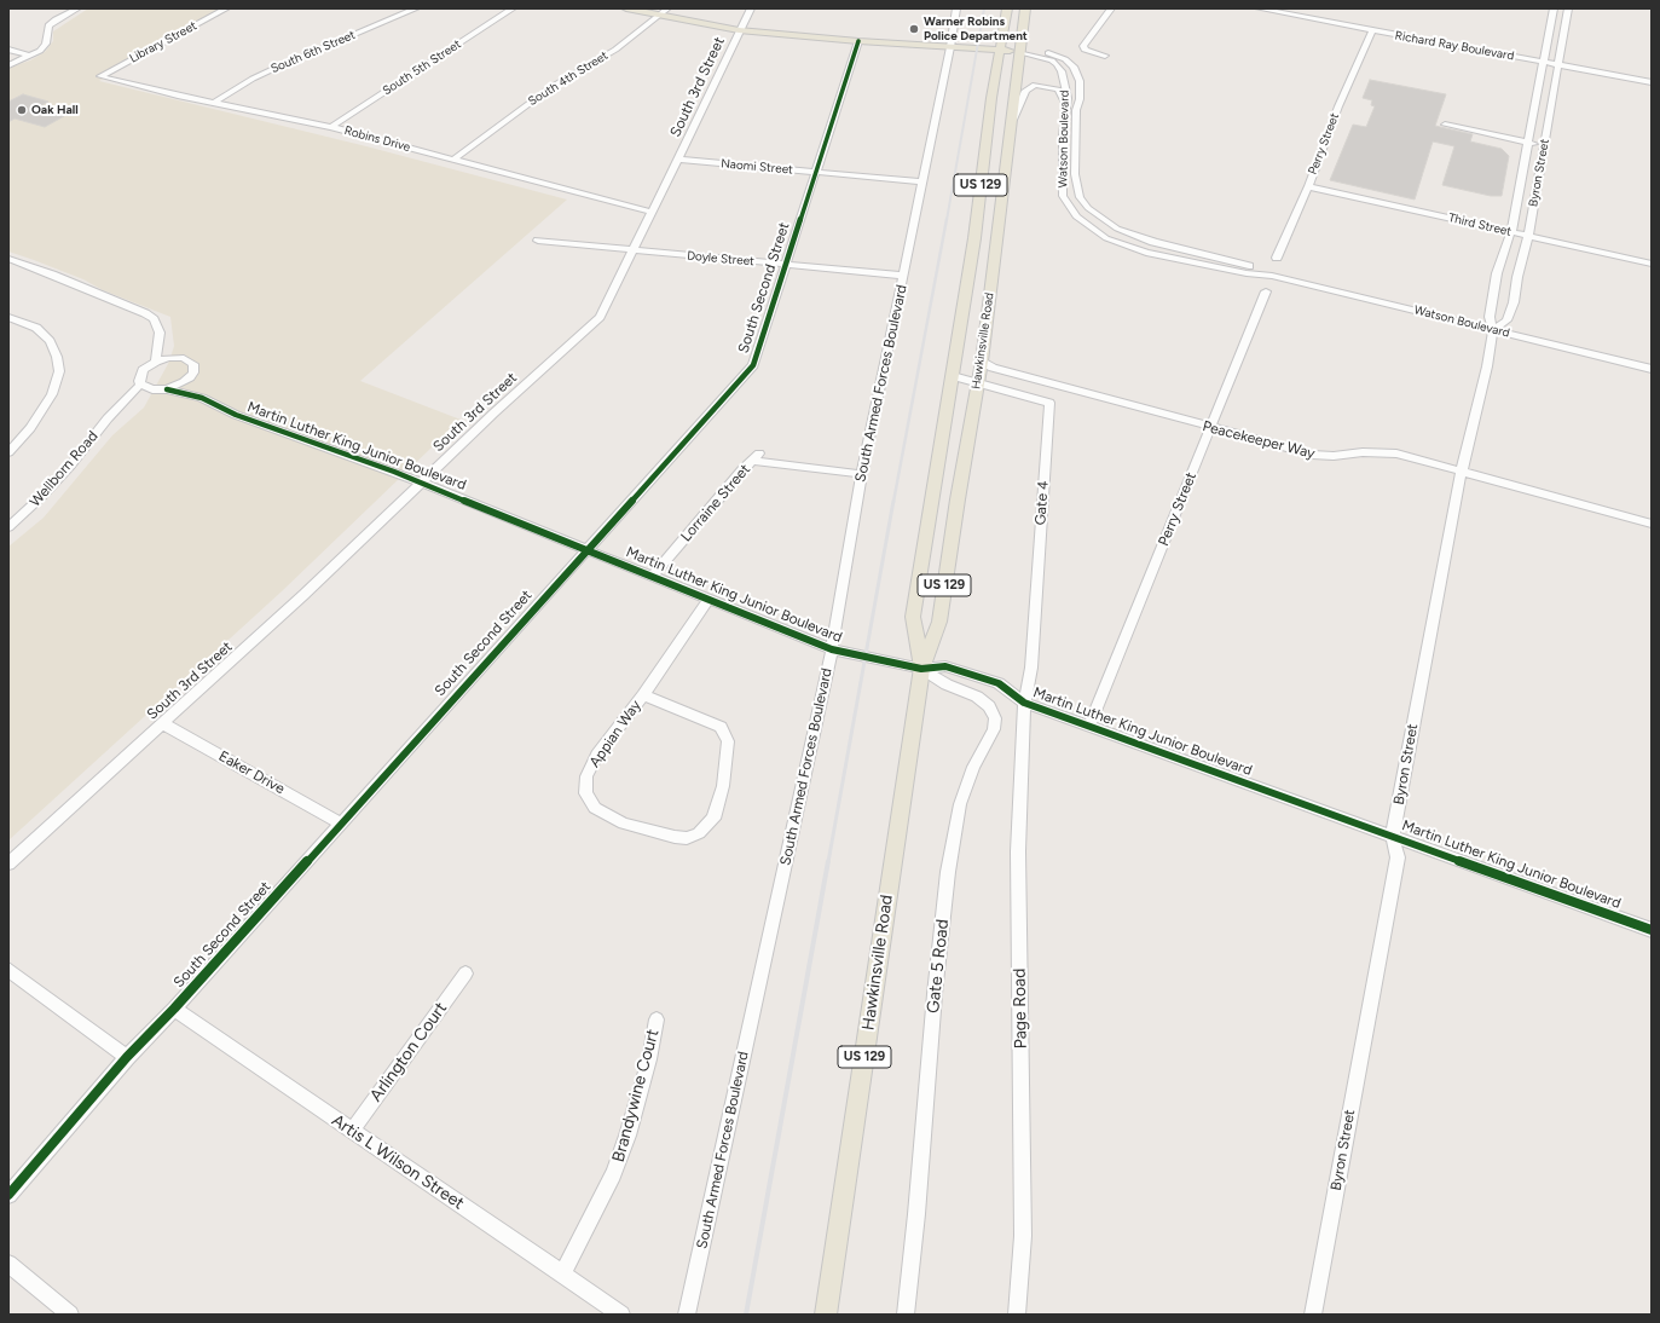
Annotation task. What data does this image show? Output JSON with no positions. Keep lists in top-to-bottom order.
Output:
{
  "streets": {
    "main road": ["Watson Boulevard", "US 129", "Hawkinsville Road"],
    "street": [
      "Library Street",
      "Richard Ray Boulevard",
      "South 6th Street",
      "South 5th Street",
      "South 4th Street",
      "South 3rd Street",
      "Robins Drive",
      "Perry Street",
      "Naomi Street",
      "Byron Street",
      "Third Street",
      "Doyle Street",
      "South Second Street",
      "South Armed Forces Boulevard",
      "Peacekeeper Way",
      "Martin Luther King Junior Boulevard",
      "Wellborn Road",
      "Lorraine Street",
      "Gate 4",
      "Appian Way",
      "Eaker Drive",
      "Gate 5 Road",
      "Page Road",
      "Arlington Court",
      "Brandywine Court",
      "Artis L Wilson Street"
    ]
  },
  "crossings": [
    ["Library Street", "Robins Drive"],
    ["Richard Ray Boulevard", "Perry Street"],
    ["Richard Ray Boulevard", "Byron Street"],
    ["South 6th Street", "Robins Drive"],
    ["South 5th Street", "Robins Drive"],
    ["South 4th Street", "Robins Drive"],
    ["South 4th Street", "Watson Boulevard"],
    ["South 3rd Street", "Robins Drive"],
    ["South 3rd Street", "Watson Boulevard"],
    ["South 3rd Street", "Naomi Street"],
    ["South 3rd Street", "Doyle Street"],
    ["South 3rd Street", "Martin Luther King Junior Boulevard"],
    ["South 3rd Street", "Eaker Drive"],
    ["Watson Boulevard", "Byron Street"],
    ["Watson Boulevard", "South Second Street"],
    ["Watson Boulevard", "Hawkinsville Road"],
    ["Watson Boulevard", "South Armed Forces Boulevard"],
    ["Perry Street", "Third Street"],
    ["Perry Street", "Peacekeeper Way"],
    ["Perry Street", "Martin Luther King Junior Boulevard"],
    ["Naomi Street", "South Second Street"],
    ["Naomi Street", "South Armed Forces Boulevard"],
    ["Byron Street", "Third Street"],
    ["Byron Street", "Peacekeeper Way"],
    ["Byron Street", "Martin Luther King Junior Boulevard"],
    ["Doyle Street", "South Second Street"],
    ["Doyle Street", "South Armed Forces Boulevard"],
    ["South Second Street", "Martin Luther King Junior Boulevard"],
    ["South Second Street", "Eaker Drive"],
    ["South Second Street", "Artis L Wilson Street"],
    ["Hawkinsville Road", "Peacekeeper Way"],
    ["Hawkinsville Road", "Martin Luther King Junior Boulevard"],
    ["Hawkinsville Road", "Gate 4"],
    ["Hawkinsville Road", "Gate 5 Road"],
    ["South Armed Forces Boulevard", "Martin Luther King Junior Boulevard"],
    ["South Armed Forces Boulevard", "Lorraine Street"],
    ["Martin Luther King Junior Boulevard", "Lorraine Street"],
    ["Martin Luther King Junior Boulevard", "Gate 4"],
    ["Martin Luther King Junior Boulevard", "Appian Way"],
    ["Martin Luther King Junior Boulevard", "Gate 5 Road"],
    ["Martin Luther King Junior Boulevard", "Page Road"],
    ["Gate 4", "Page Road"],
    ["Arlington Court", "Artis L Wilson Street"],
    ["Brandywine Court", "Artis L Wilson Street"]
  ],
  "places": ["Warner Robins Police Department", "Oak Hall"]
}
